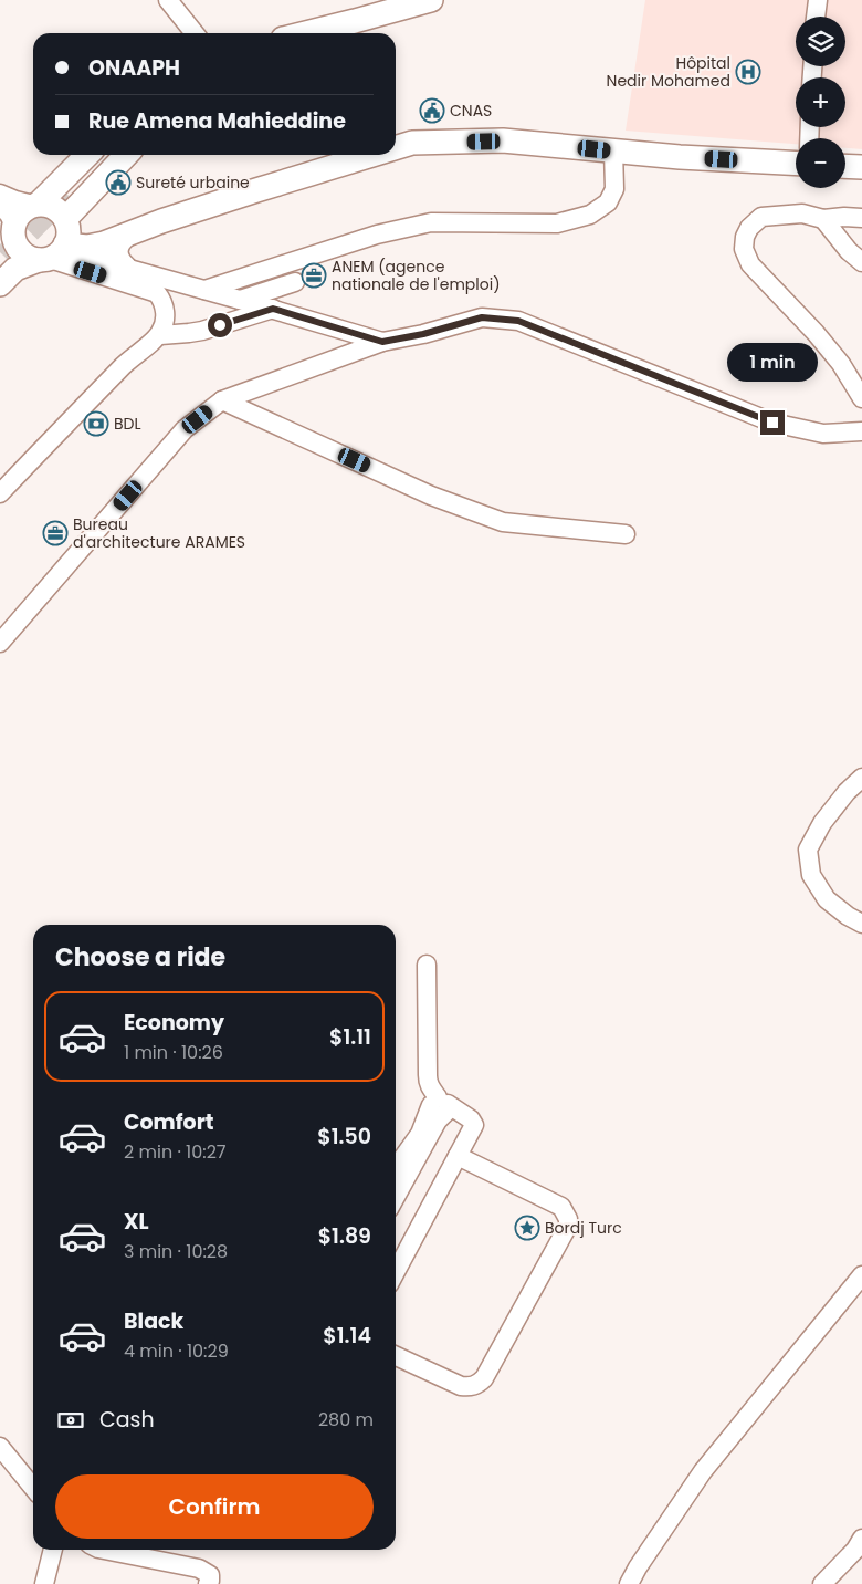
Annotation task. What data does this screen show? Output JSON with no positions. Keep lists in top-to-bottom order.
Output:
{
  "places": {
    "hospital": ["Hôpital Nedir Mohamed"],
    "public building": ["CNAS", "Sureté urbaine"],
    "office": ["ANEM (agence nationale de l'emploi)", "Bureau d'architecture ARAMES"],
    "bank": ["BDL"],
    "place": ["Bordj Turc"]
  },
  "page": {
    "map_buttons": ["+", "−"],
    "banner": ["ONAAPH", "Rue Amena Mahieddine"],
    "bubble": "1 min",
    "heading": "Choose a ride",
    "list": [
      {
        "name": "Economy",
        "note": "1 min · 10:26",
        "value": "$1.11"
      },
      {
        "name": "Comfort",
        "note": "2 min · 10:27",
        "value": "$1.50"
      },
      {
        "name": "XL",
        "note": "3 min · 10:28",
        "value": "$1.89"
      },
      {
        "name": "Black",
        "note": "4 min · 10:29",
        "value": "$1.14"
      }
    ],
    "pay": ["Cash", "280 m"],
    "buttons": "Confirm"
  }
}
